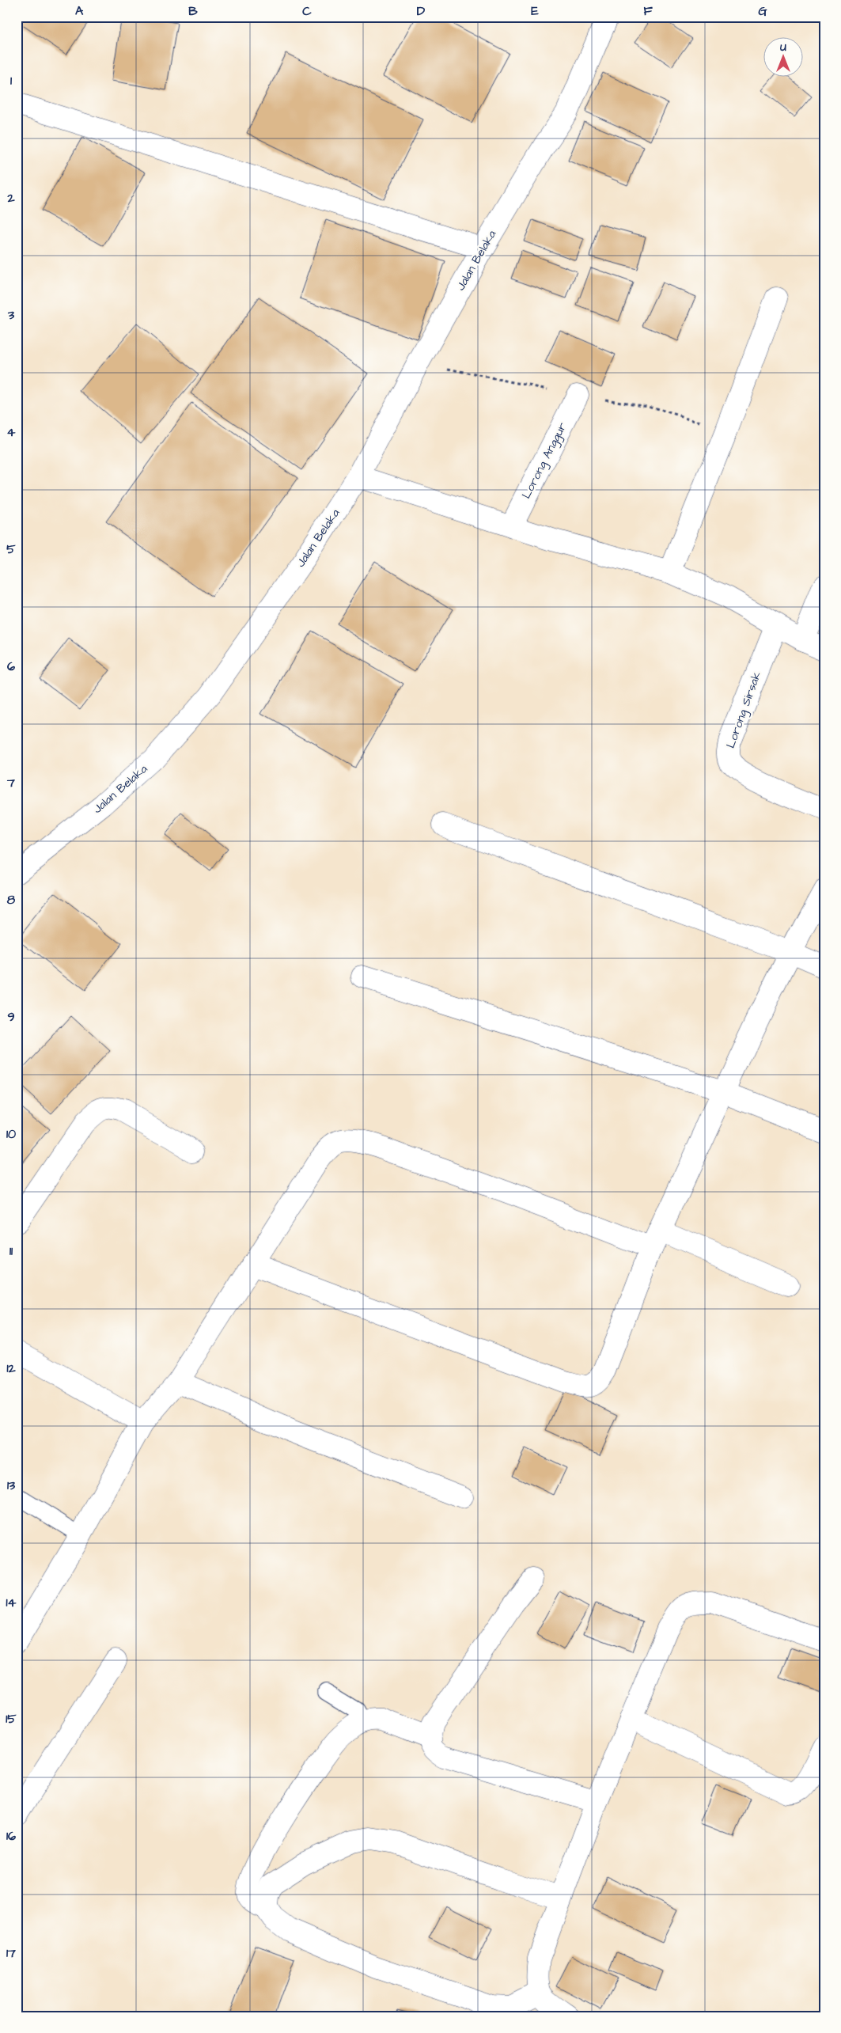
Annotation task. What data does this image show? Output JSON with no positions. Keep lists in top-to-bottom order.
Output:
{
  "streets": {
    "street": ["Jalan Belaka", "Lorong Anggur", "Lorong Sirsak"]
  },
  "north": "top",
  "grid": {
    "columns": [
      "A",
      "B",
      "C",
      "D",
      "E",
      "F",
      "G"
    ],
    "rows": [
      "1",
      "2",
      "3",
      "4",
      "5",
      "6",
      "7",
      "8",
      "9",
      "10",
      "11",
      "12",
      "13",
      "14",
      "15",
      "16",
      "17"
    ]
  }
}
